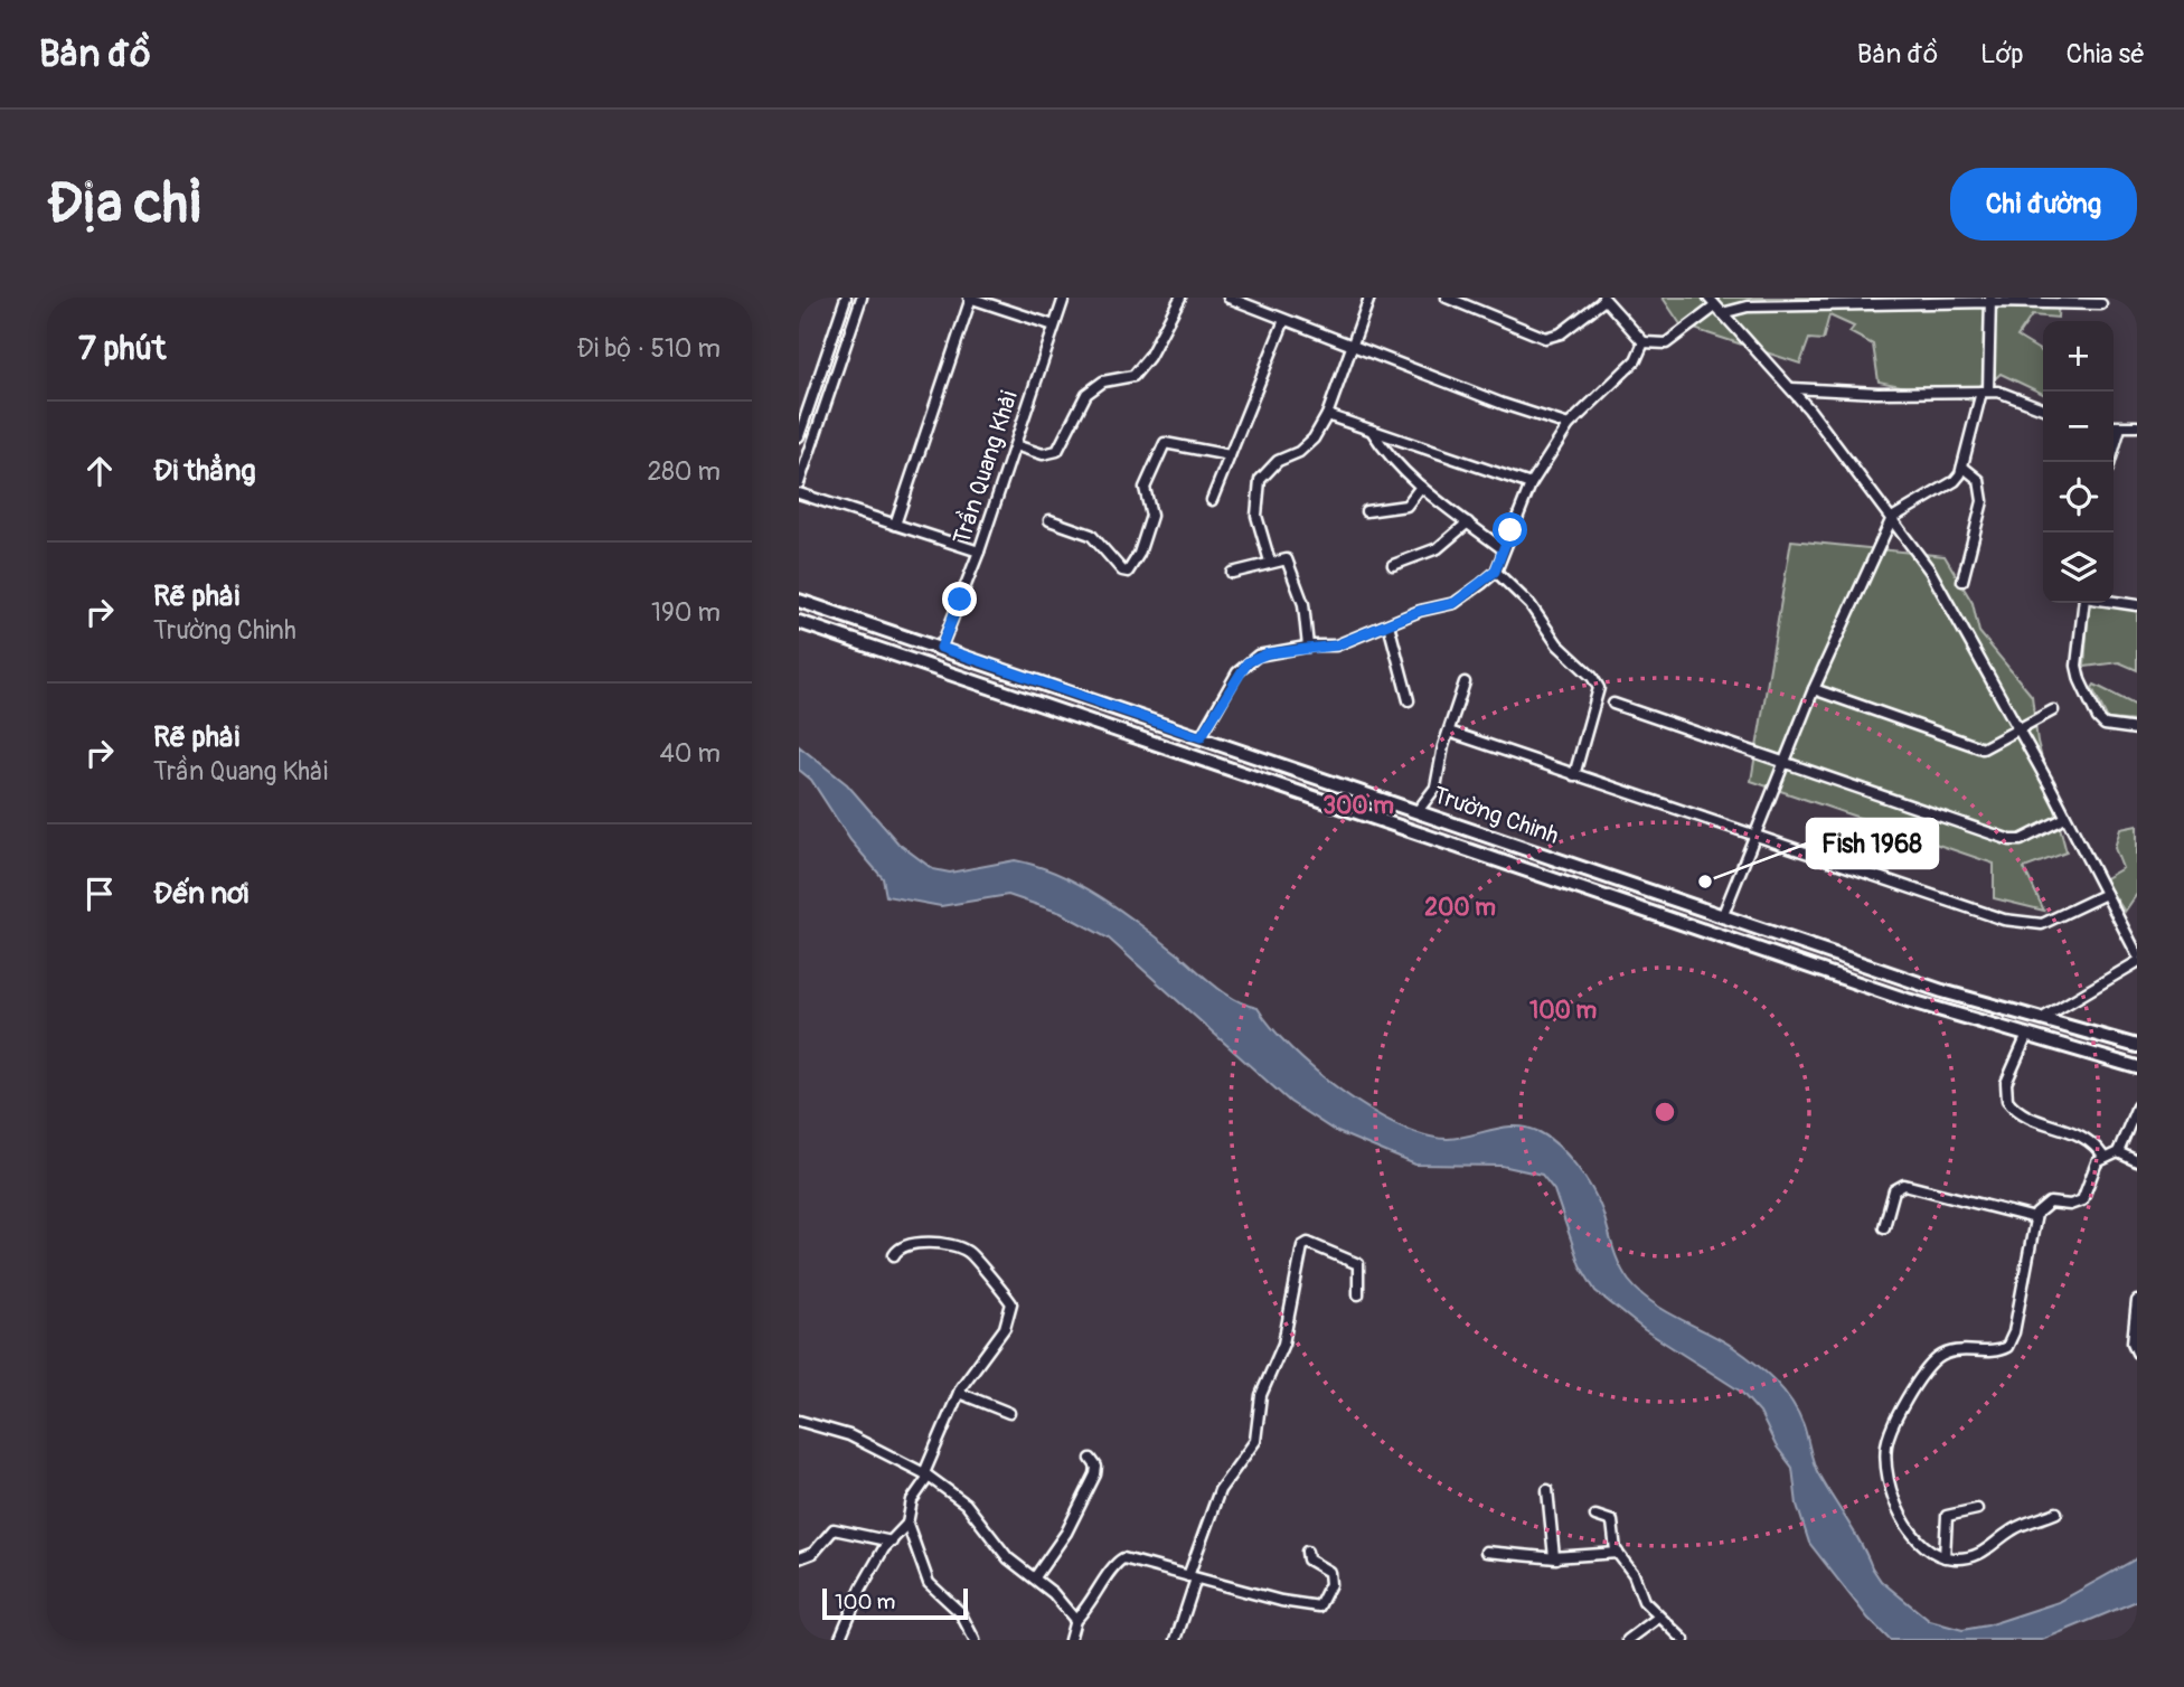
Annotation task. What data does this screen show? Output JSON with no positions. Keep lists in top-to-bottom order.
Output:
{
  "streets": {
    "street": ["Trần Quang Khải", "Trường Chinh"]
  },
  "crossings": [
    ["Trần Quang Khải", "Trường Chinh"]
  ],
  "places": ["Fish 1968"],
  "scale_bar": "100 m",
  "page": {
    "header": "Bản đồ",
    "nav": ["Bản đồ", "Lớp", "Chia sẻ"],
    "buttons": "Chỉ đường",
    "title": "Địa chỉ",
    "heading": ["7 phút", "Đi bộ · 510 m"],
    "map_buttons": ["+", "−"],
    "list": [
      ["Đi thẳng", "280 m"],
      ["Rẽ phải", "Trường Chinh", "190 m"],
      ["Rẽ phải", "Trần Quang Khải", "40 m"],
      "Đến nơi"
    ],
    "scale": "100 m"
  },
  "rings": ["300 m", "200 m", "100 m"]
}
